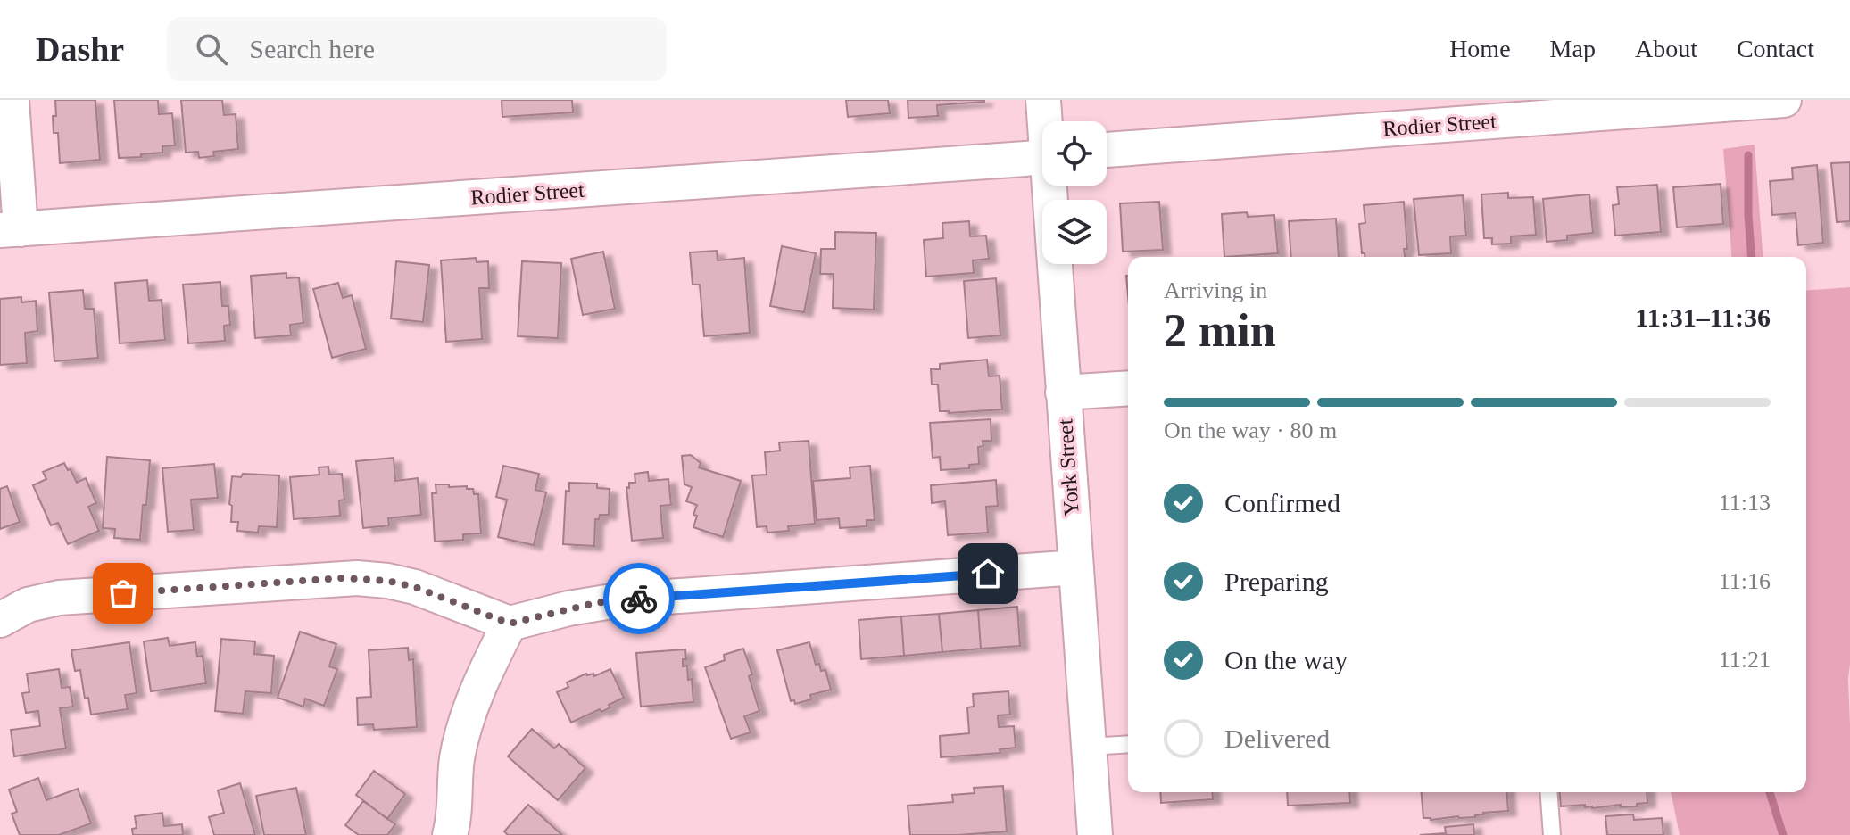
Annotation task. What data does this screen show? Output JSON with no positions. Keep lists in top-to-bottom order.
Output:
{
  "streets": {
    "street": ["Rodier Street", "York Street"]
  },
  "page": {
    "header": "Dashr",
    "search": "Search here",
    "nav": [
      "Home",
      "Map",
      "About",
      "Contact"
    ],
    "heading": ["2 min", "Arriving in", "11:31–11:36"],
    "bar": "On the way · 80 m",
    "list": [
      ["Confirmed", "11:13"],
      ["Preparing", "11:16"],
      ["On the way", "11:21"],
      "Delivered"
    ]
  }
}
